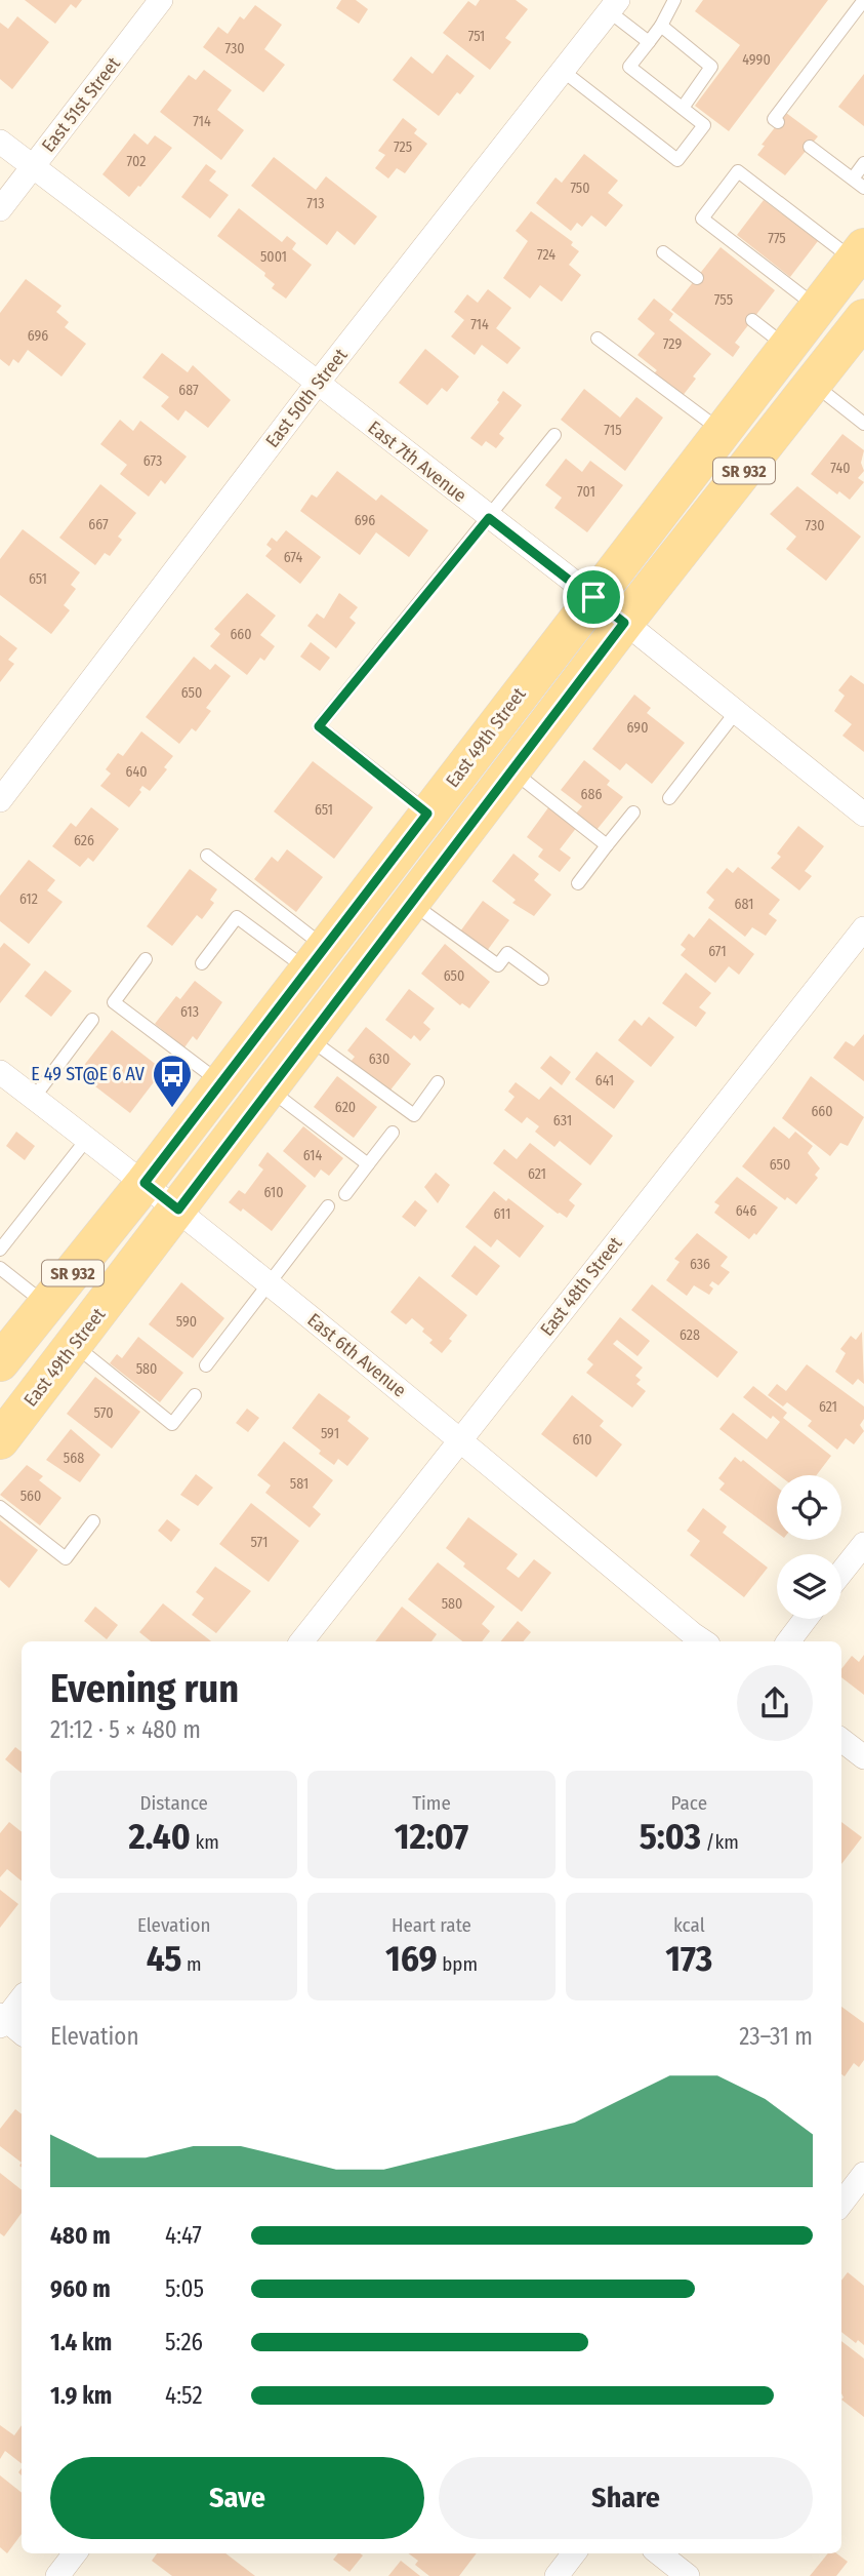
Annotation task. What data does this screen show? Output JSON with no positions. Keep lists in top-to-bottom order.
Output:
{
  "streets": {
    "main road": ["SR 932", "East 49th Street"],
    "street": [
      "East 51st Street",
      "East 50th Street",
      "East 7th Avenue",
      "East 48th Street",
      "East 6th Avenue"
    ]
  },
  "crossings": [
    ["East 51st Street", "East 7th Avenue"],
    ["East 50th Street", "East 7th Avenue"],
    ["East 7th Avenue", "East 49th Street"],
    ["East 49th Street", "East 6th Avenue"],
    ["East 48th Street", "East 6th Avenue"]
  ],
  "places": {
    "bus stop": ["E 49 ST@E 6 AV"]
  },
  "house_numbers": [
    "751",
    "730",
    "4990",
    "714",
    "725",
    "702",
    "750",
    "713",
    "775",
    "724",
    "5001",
    "755",
    "714",
    "696",
    "729",
    "687",
    "715",
    "673",
    "740",
    "701",
    "696",
    "667",
    "730",
    "674",
    "651",
    "660",
    "650",
    "690",
    "640",
    "686",
    "651",
    "626",
    "612",
    "681",
    "671",
    "650",
    "613",
    "630",
    "641",
    "620",
    "660",
    "631",
    "614",
    "650",
    "621",
    "610",
    "646",
    "611",
    "636",
    "590",
    "628",
    "580",
    "621",
    "570",
    "591",
    "610",
    "568",
    "581",
    "560",
    "571",
    "580"
  ],
  "page": {
    "heading": ["Evening run", "21:12 · 5 × 480 m"],
    "stats": [
      ["Distance", "2.40 km"],
      ["Time", "12:07"],
      ["Pace", "5:03 /km"],
      ["Elevation", "45 m"],
      ["Heart rate", "169 bpm"],
      ["kcal", "173"]
    ],
    "chart": ["Elevation", "23–31 m"],
    "list": [
      {
        "name": "480 m",
        "note": "4:47"
      },
      {
        "name": "960 m",
        "note": "5:05"
      },
      {
        "name": "1.4 km",
        "note": "5:26"
      },
      {
        "name": "1.9 km",
        "note": "4:52"
      }
    ],
    "buttons": ["Save", "Share"]
  }
}
